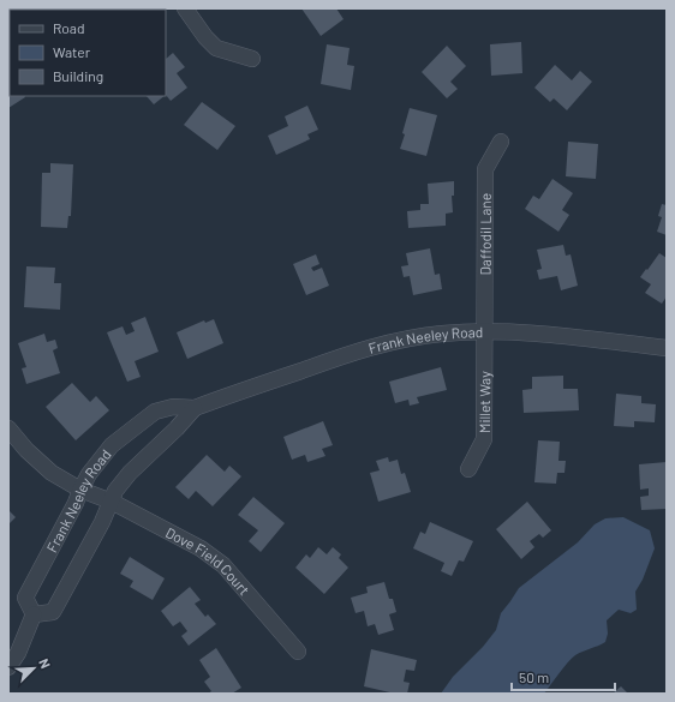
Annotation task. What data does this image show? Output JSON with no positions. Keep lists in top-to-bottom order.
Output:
{
  "streets": {
    "street": [
      "Daffodil Lane",
      "Frank Neeley Road",
      "Millet Way",
      "Dove Field Court"
    ]
  },
  "crossings": [
    ["Daffodil Lane", "Frank Neeley Road"],
    ["Daffodil Lane", "Millet Way"],
    ["Frank Neeley Road", "Millet Way"],
    ["Frank Neeley Road", "Dove Field Court"]
  ],
  "legend": ["Road", "Water", "Building"],
  "scale_bar": "50 m",
  "north": "top right"
}
